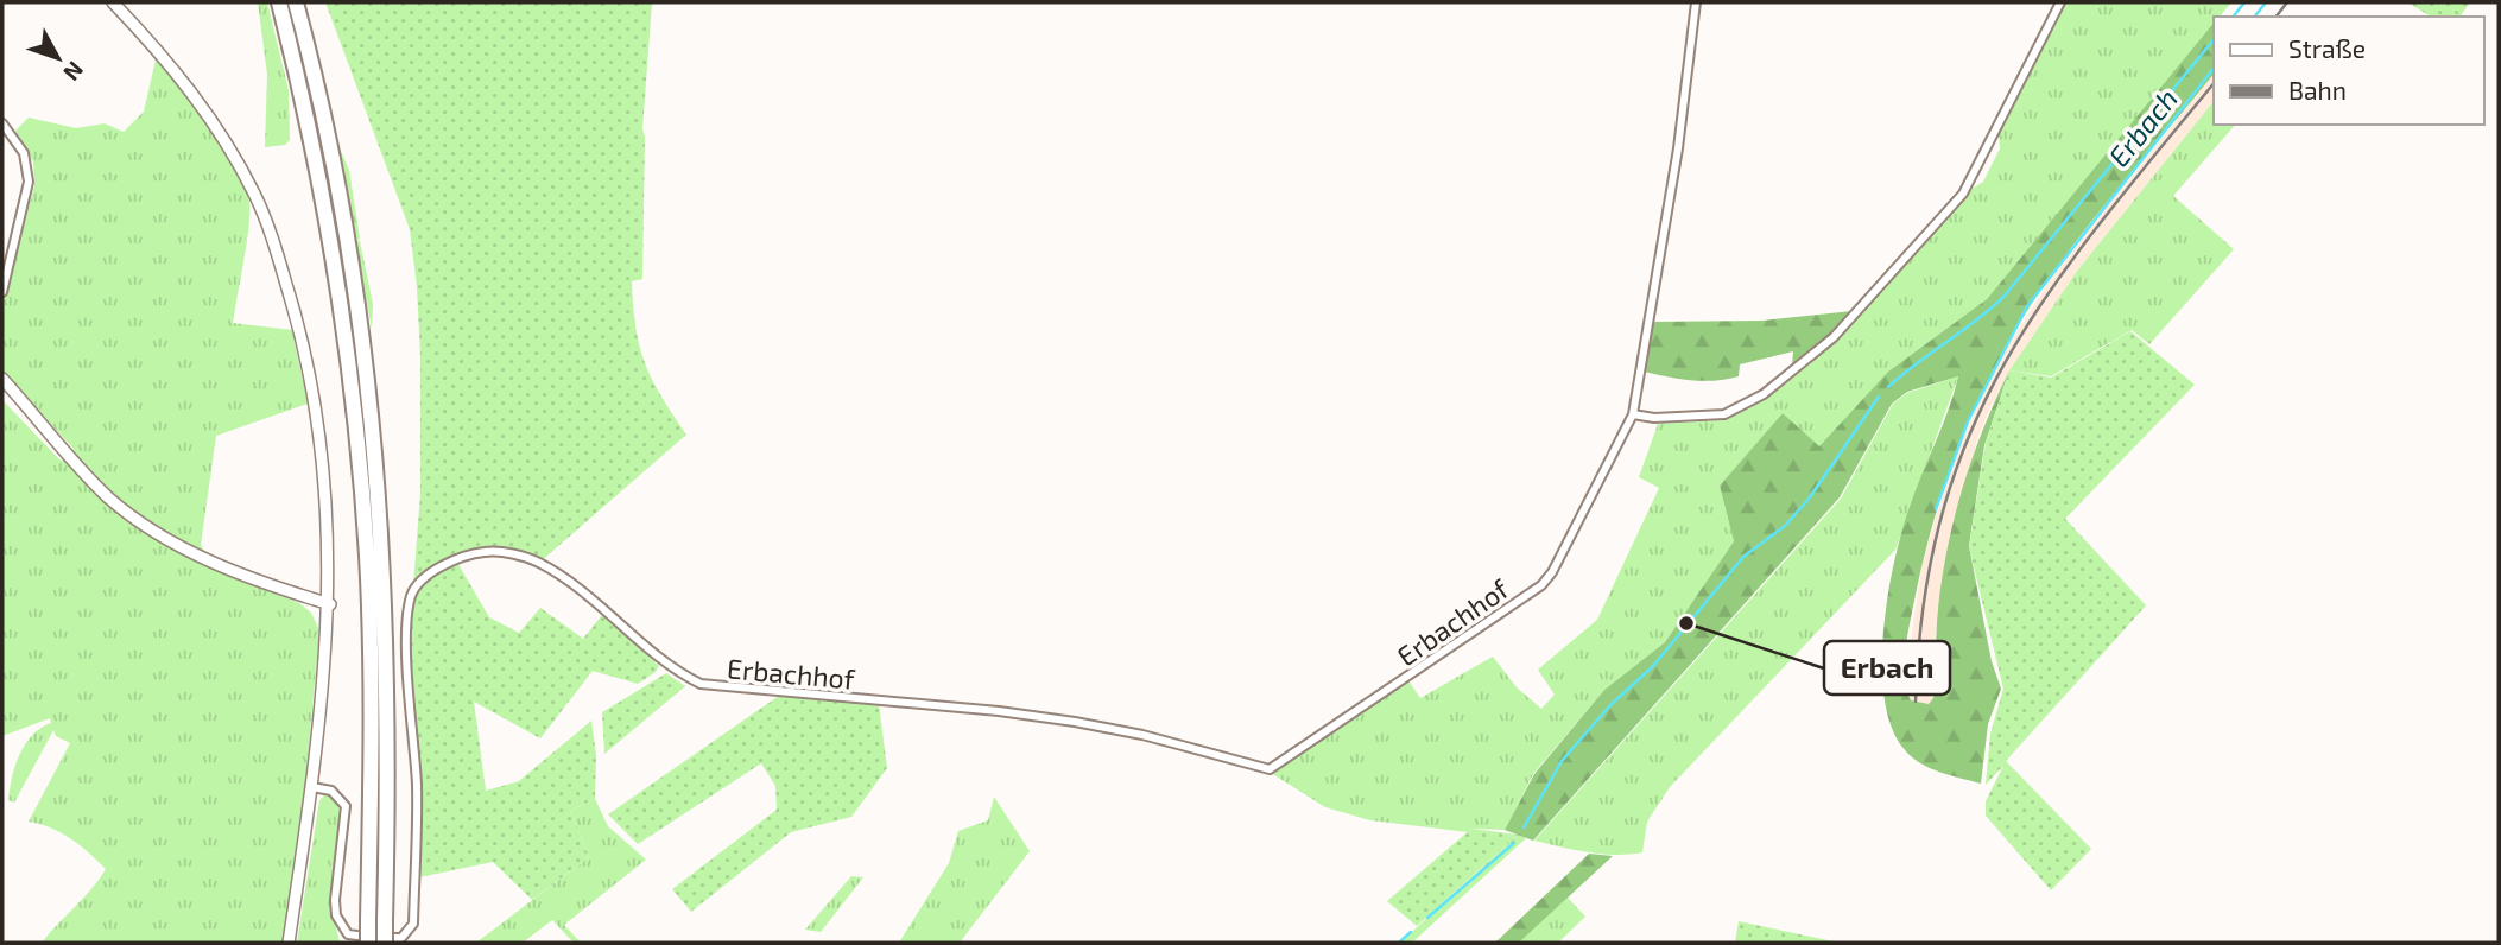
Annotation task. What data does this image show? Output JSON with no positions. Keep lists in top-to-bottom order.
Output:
{
  "streets": {
    "street": ["Erbachhof"]
  },
  "water": ["Erbach"],
  "places": ["Erbach"],
  "legend": ["Straße", "Bahn"],
  "north": "bottom right"
}
